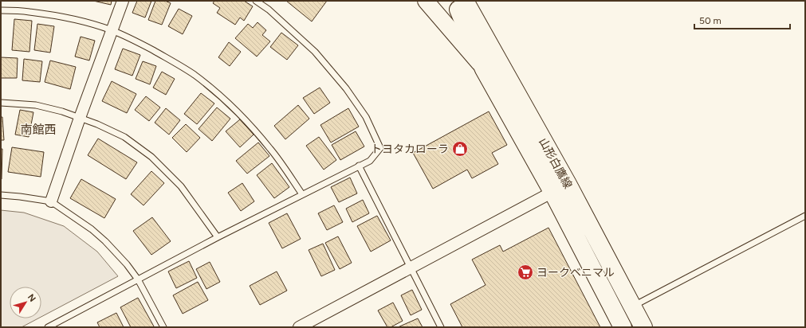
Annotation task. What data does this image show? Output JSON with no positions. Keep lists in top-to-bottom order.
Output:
{
  "streets": {
    "main road": ["山形白鷹線"]
  },
  "districts": ["南館西"],
  "places": {
    "shop": ["トヨタカローラ"],
    "supermarket": ["ヨークベニマル"]
  },
  "scale_bar": "50 m",
  "north": "top right"
}
